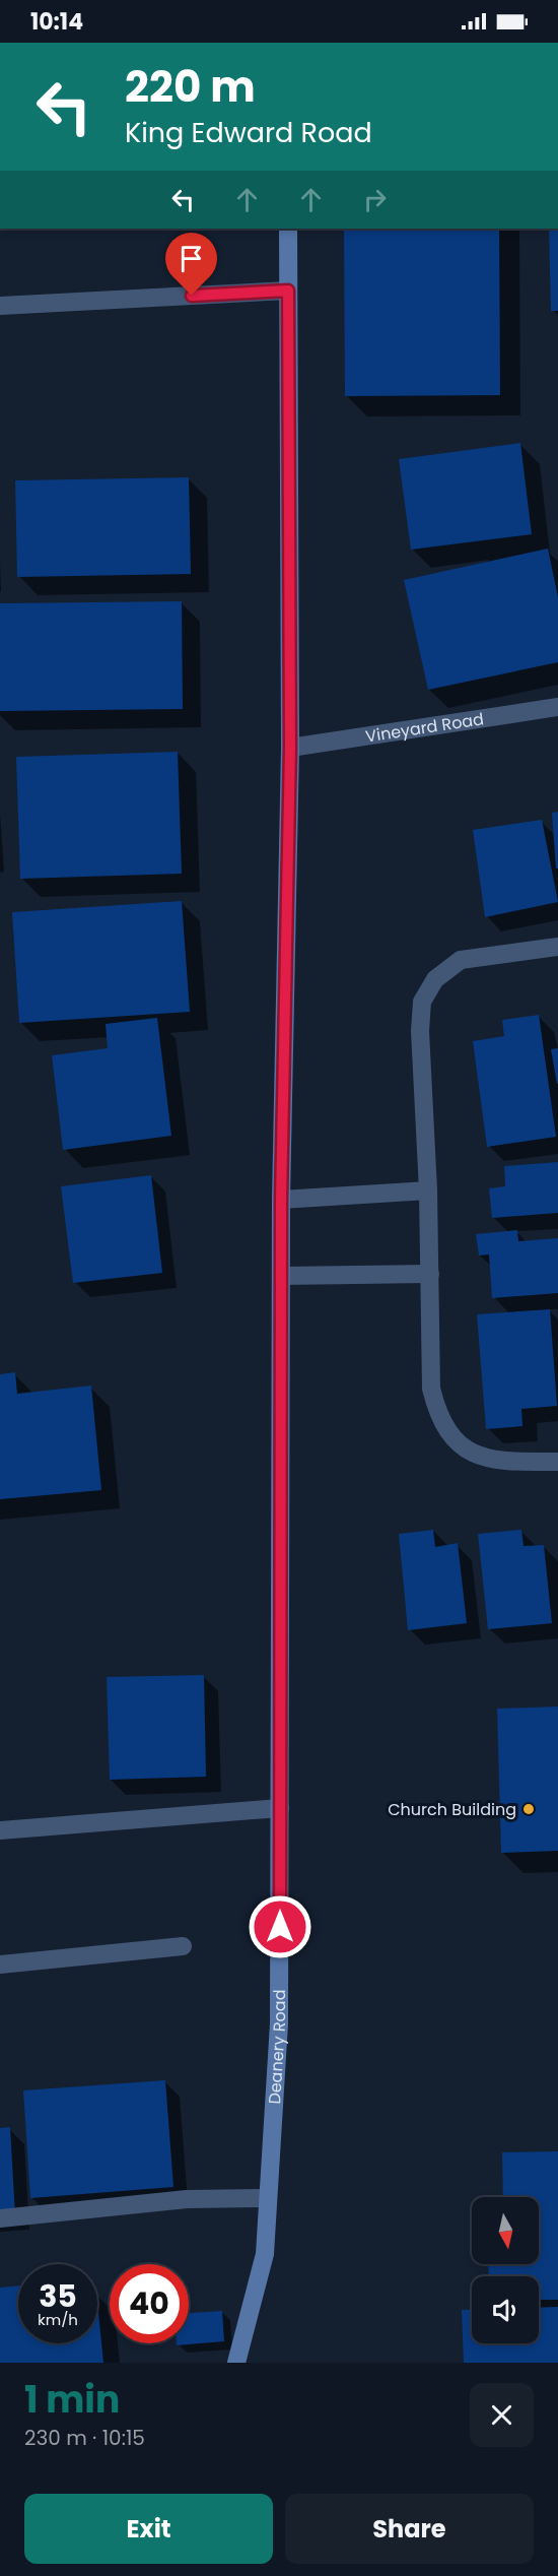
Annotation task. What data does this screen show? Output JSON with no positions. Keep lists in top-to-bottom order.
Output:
{
  "streets": {
    "street": ["Vineyard Road", "Deanery Road"]
  },
  "crossings": [
    ["Vineyard Road", "Deanery Road"]
  ],
  "places": ["Church Building"],
  "north": "bottom",
  "page": {
    "status": "10:14",
    "turn": ["220 m", "King Edward Road"],
    "speed": "35 km/h",
    "limit": "40",
    "heading": ["1 min", "230 m · 10:15"],
    "buttons": ["Exit", "Share"]
  }
}
